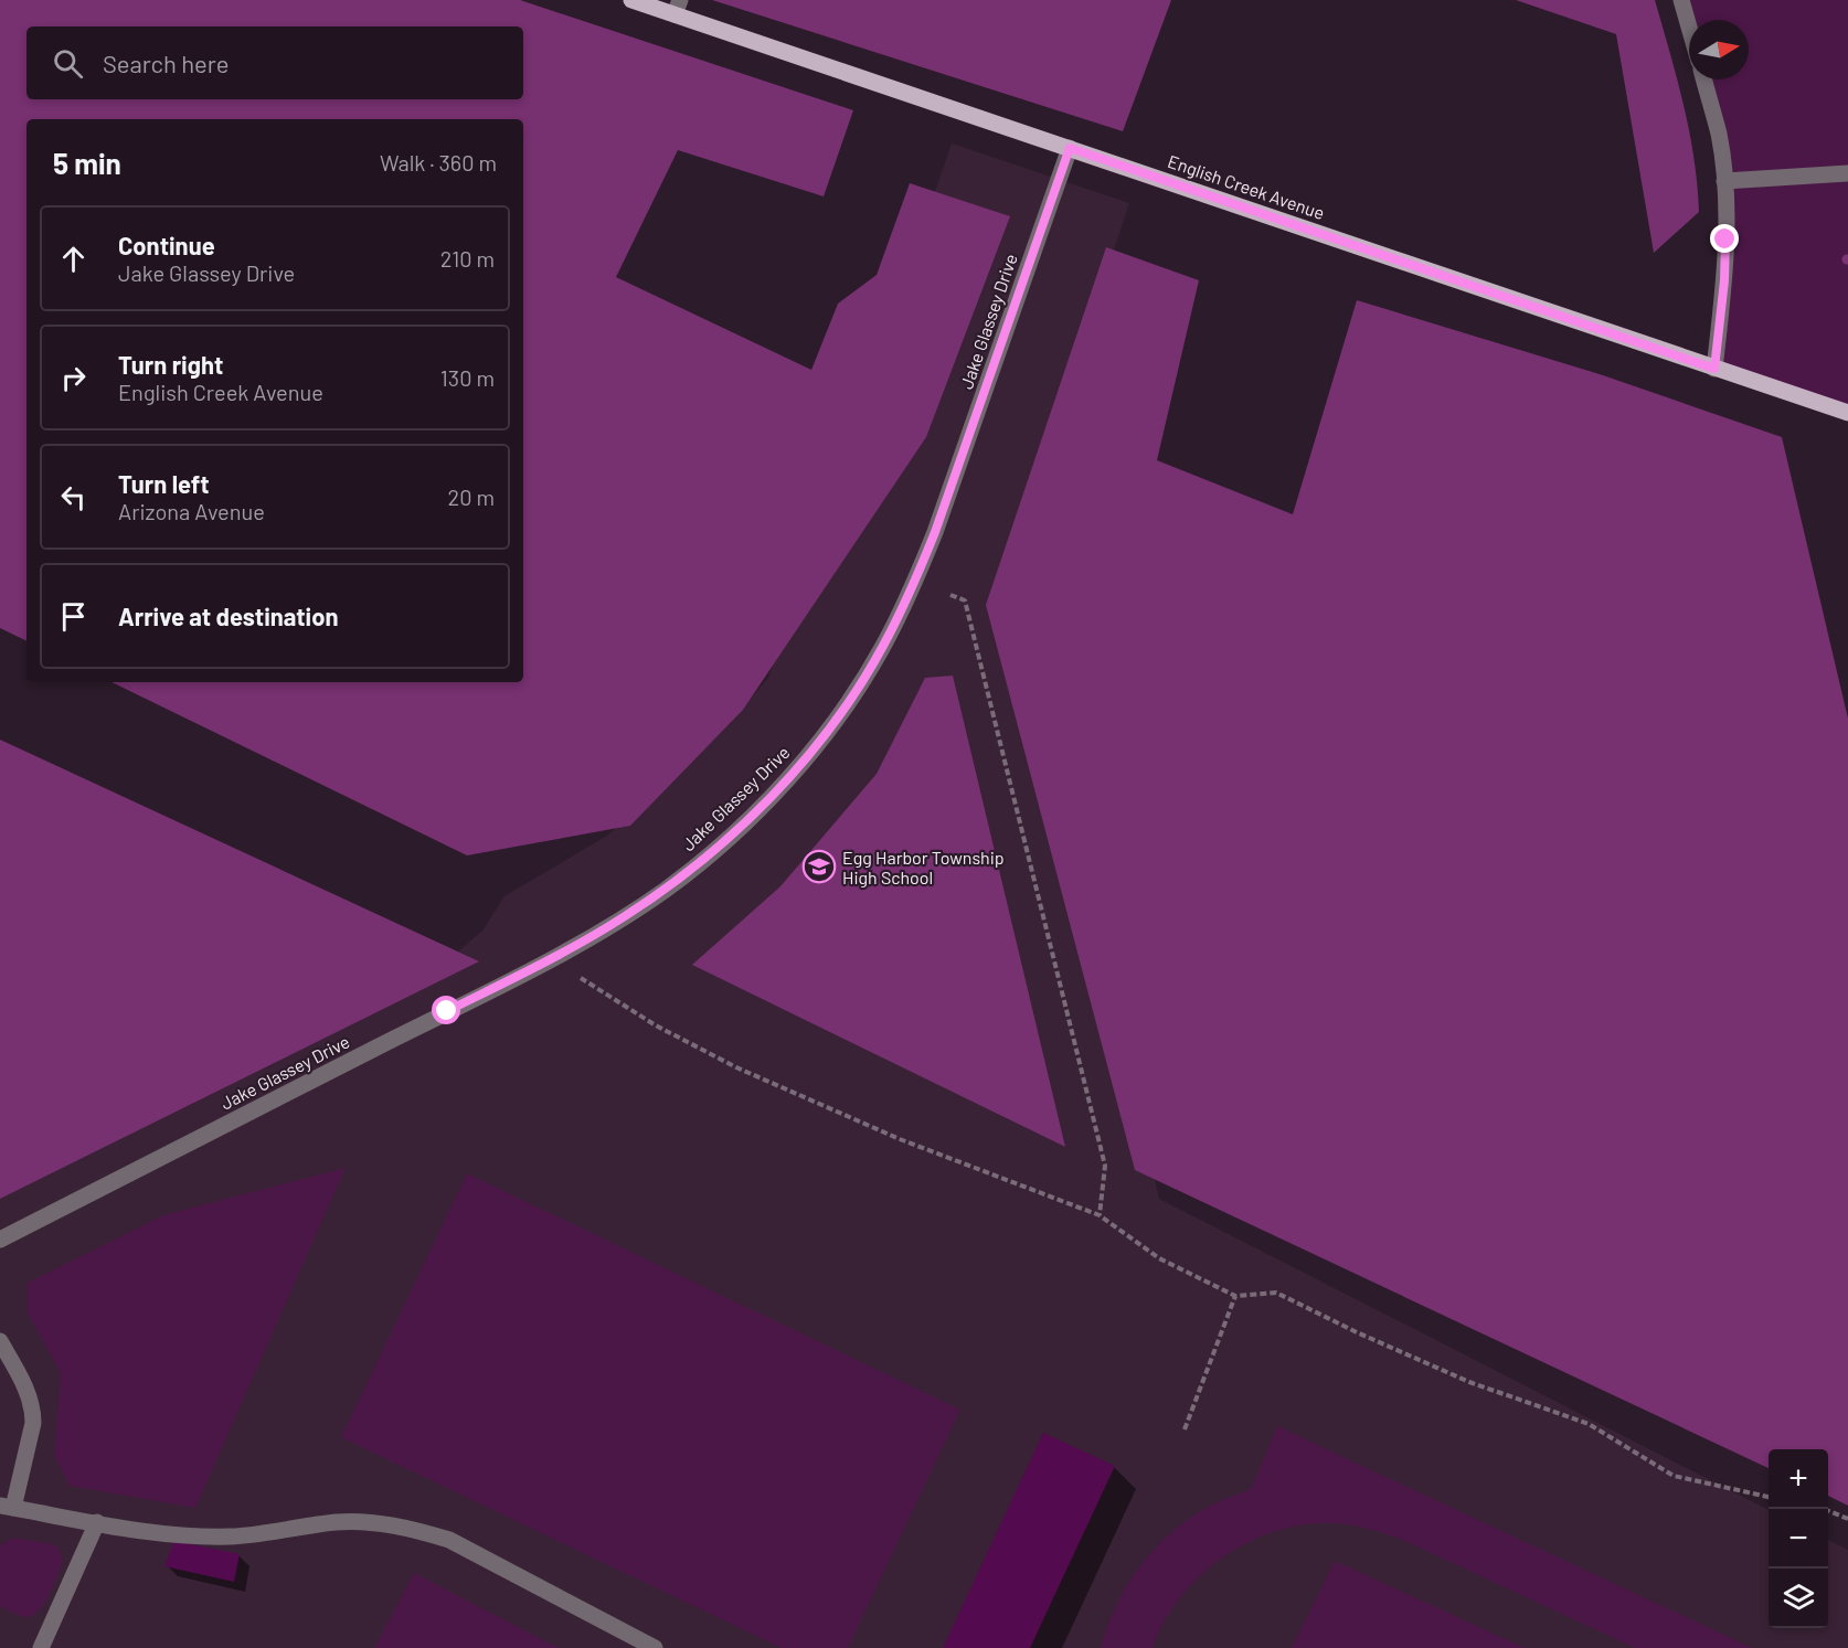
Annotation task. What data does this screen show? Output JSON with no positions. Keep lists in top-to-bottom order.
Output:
{
  "streets": {
    "main road": ["English Creek Avenue"],
    "street": ["Jake Glassey Drive"]
  },
  "crossings": [
    ["English Creek Avenue", "Jake Glassey Drive"]
  ],
  "places": {
    "school or university": ["Egg Harbor Township High School"]
  },
  "north": "right",
  "page": {
    "search": "Search here",
    "heading": ["5 min", "Walk · 360 m"],
    "list": [
      ["Continue", "Jake Glassey Drive", "210 m"],
      ["Turn right", "English Creek Avenue", "130 m"],
      ["Turn left", "Arizona Avenue", "20 m"],
      "Arrive at destination"
    ],
    "map_buttons": ["+", "−"]
  }
}
